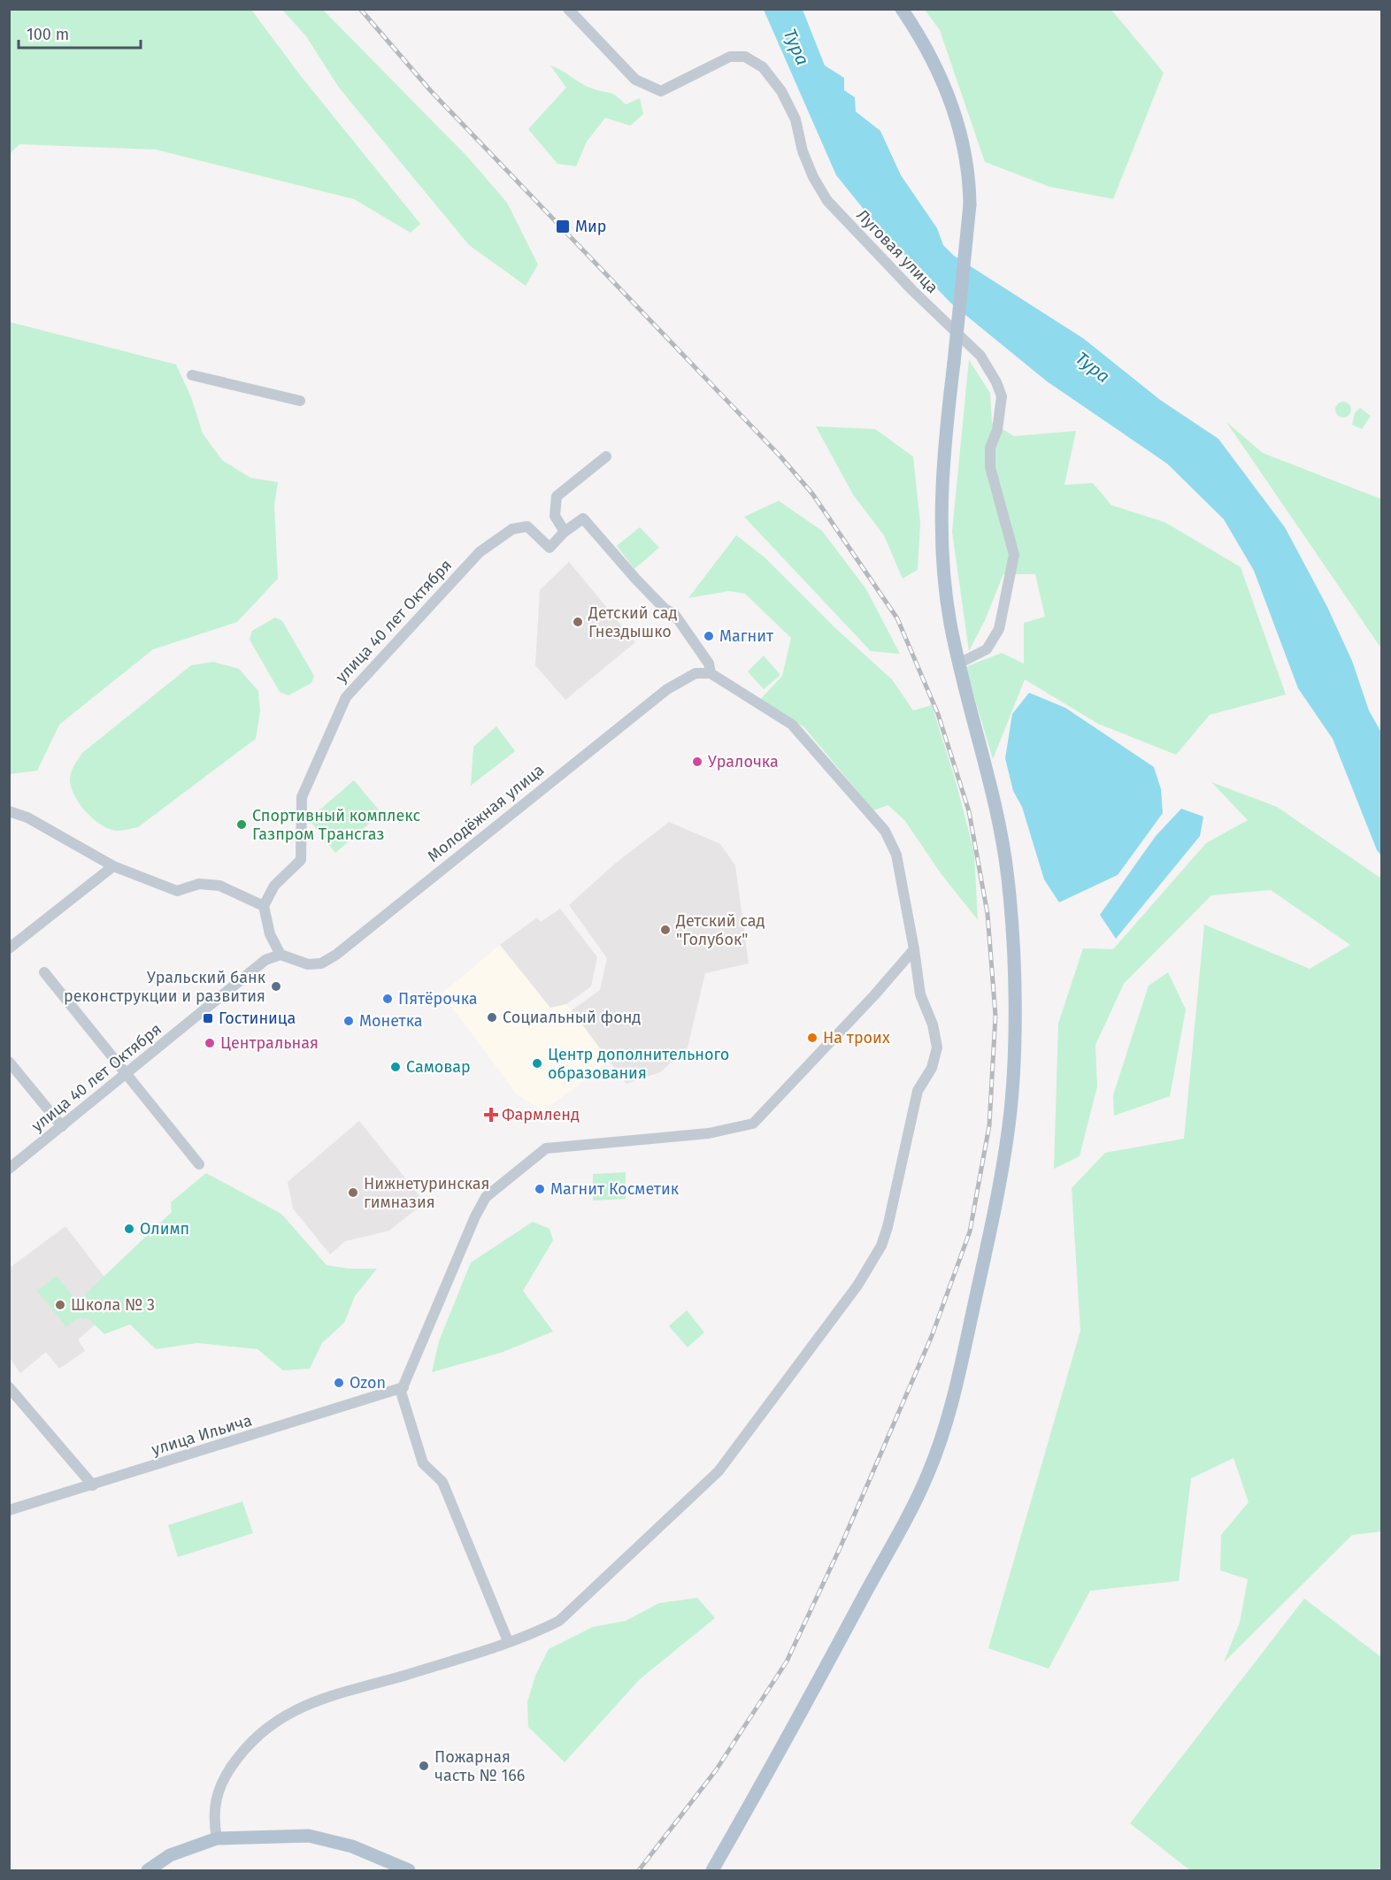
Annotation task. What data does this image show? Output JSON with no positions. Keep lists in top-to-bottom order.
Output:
{
  "streets": {
    "street": [
      "Луговая улица",
      "улица 40 лет Октября",
      "Молодёжная улица",
      "улица Ильича"
    ]
  },
  "crossings": [
    ["улица 40 лет Октября", "Молодёжная улица"]
  ],
  "water": ["Тура"],
  "places": {
    "transit": ["Мир", "Гостиница"],
    "other": [
      "Детский сад Гнездышко",
      "Магнит",
      "Уралочка",
      "Спортивный комплекс Газпром Трансгаз",
      "Детский сад \"Голубок\"",
      "Уральский банк реконструкции и развития",
      "Пятёрочка",
      "Социальный фонд",
      "Монетка",
      "На троих",
      "Центральная",
      "Центр дополнительного образования",
      "Самовар",
      "Магнит Косметик",
      "Нижнетуринская гимназия",
      "Олимп",
      "Школа № 3",
      "Ozon",
      "Пожарная часть № 166"
    ],
    "health": ["Фармленд"]
  },
  "scale_bar": "100 m"
}
